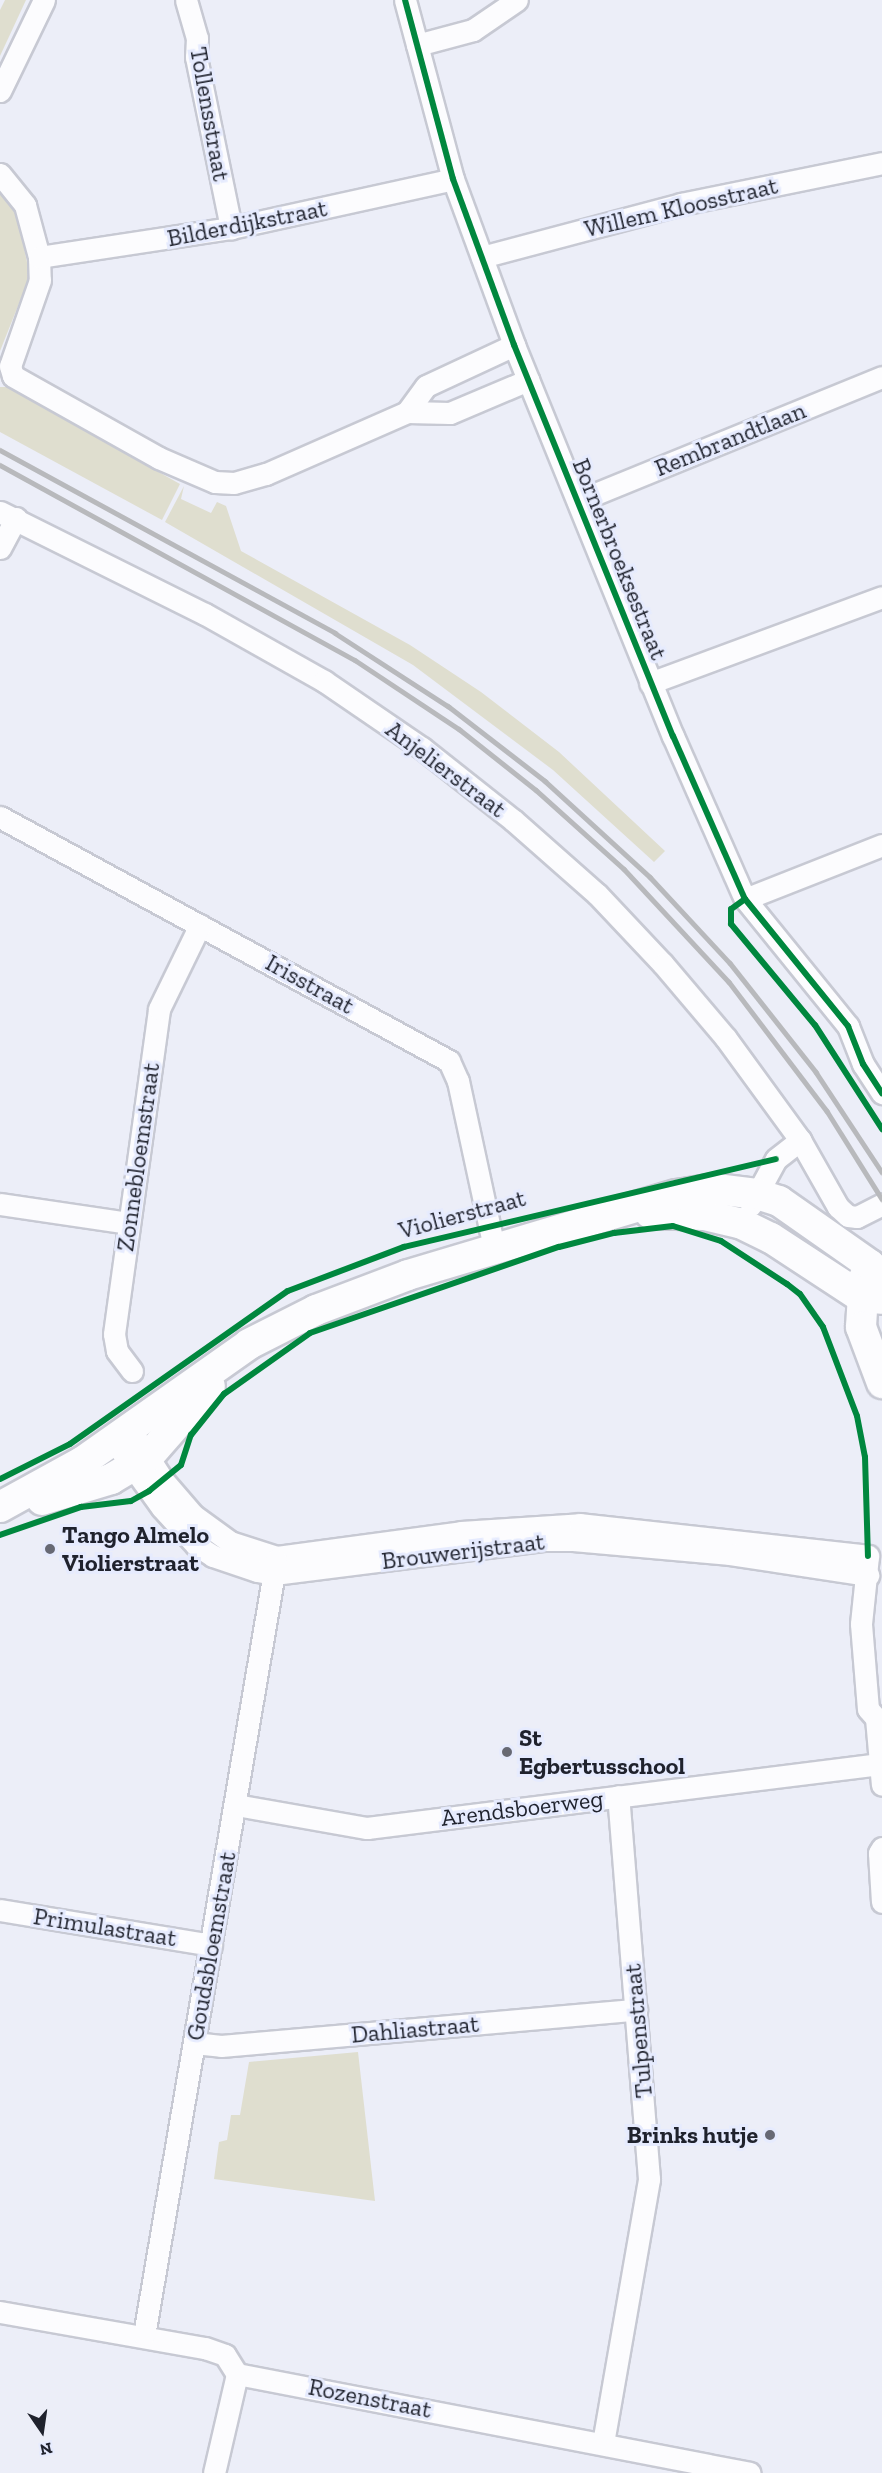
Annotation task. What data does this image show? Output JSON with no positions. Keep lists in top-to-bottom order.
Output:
{
  "streets": {
    "main road": ["Violierstraat"],
    "street": [
      "Tollensstraat",
      "Willem Kloosstraat",
      "Bilderdijkstraat",
      "Rembrandtlaan",
      "Bornerbroeksestraat",
      "Anjelierstraat",
      "Irisstraat",
      "Zonnebloemstraat",
      "Brouwerijstraat",
      "Arendsboerweg",
      "Primulastraat",
      "Goudsbloemstraat",
      "Dahliastraat",
      "Tulpenstraat",
      "Rozenstraat"
    ]
  },
  "crossings": [
    ["Tollensstraat", "Bilderdijkstraat"],
    ["Willem Kloosstraat", "Bornerbroeksestraat"],
    ["Bilderdijkstraat", "Bornerbroeksestraat"],
    ["Rembrandtlaan", "Bornerbroeksestraat"],
    ["Irisstraat", "Zonnebloemstraat"],
    ["Irisstraat", "Violierstraat"],
    ["Violierstraat", "Brouwerijstraat"],
    ["Brouwerijstraat", "Arendsboerweg"],
    ["Brouwerijstraat", "Goudsbloemstraat"],
    ["Arendsboerweg", "Goudsbloemstraat"],
    ["Arendsboerweg", "Tulpenstraat"],
    ["Primulastraat", "Goudsbloemstraat"],
    ["Goudsbloemstraat", "Dahliastraat"],
    ["Dahliastraat", "Tulpenstraat"],
    ["Tulpenstraat", "Rozenstraat"]
  ],
  "places": ["Tango Almelo Violierstraat", "St Egbertusschool", "Brinks hutje"],
  "north": "bottom"
}
